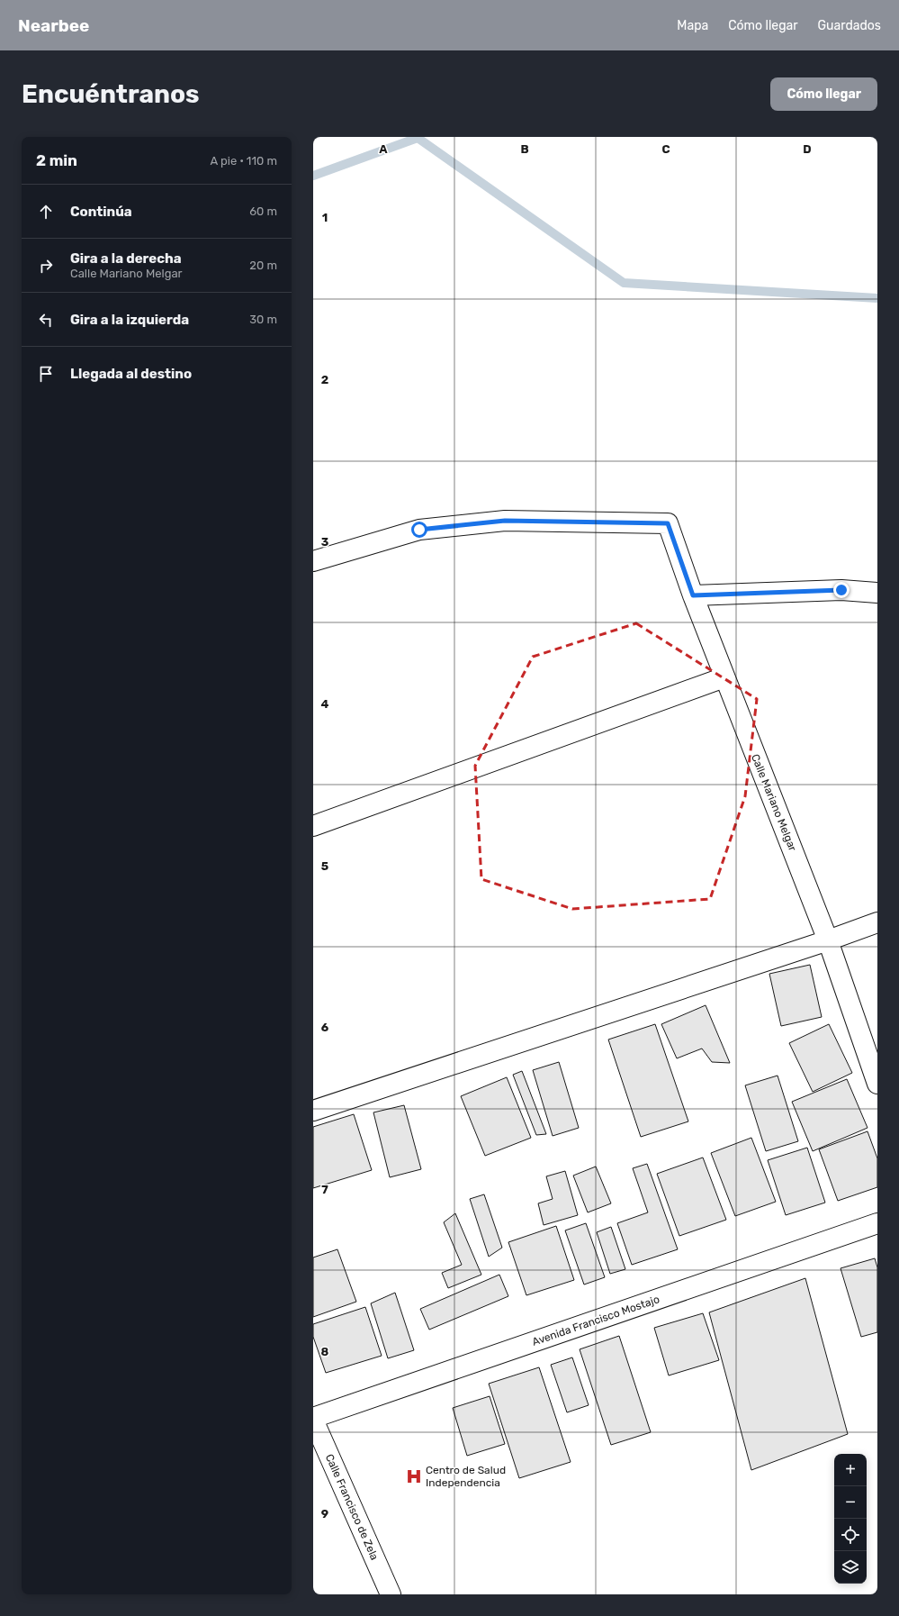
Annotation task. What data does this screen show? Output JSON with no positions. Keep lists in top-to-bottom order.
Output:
{
  "streets": {
    "street": ["Calle Mariano Melgar", "Avenida Francisco Mostajo", "Calle Francisco de Zela"]
  },
  "crossings": [
    ["Avenida Francisco Mostajo", "Calle Francisco de Zela"]
  ],
  "places": {
    "hospital": ["Centro de Salud Independencia"]
  },
  "page": {
    "header": "Nearbee",
    "nav": ["Mapa", "Cómo llegar", "Guardados"],
    "buttons": "Cómo llegar",
    "title": "Encuéntranos",
    "heading": ["2 min", "A pie · 110 m"],
    "list": [
      ["Continúa", "60 m"],
      ["Gira a la derecha", "Calle Mariano Melgar", "20 m"],
      ["Gira a la izquierda", "30 m"],
      "Llegada al destino"
    ],
    "map_buttons": ["+", "−"]
  },
  "grid": {
    "columns": [
      "A",
      "B",
      "C",
      "D"
    ],
    "rows": [
      "1",
      "2",
      "3",
      "4",
      "5",
      "6",
      "7",
      "8",
      "9"
    ]
  }
}
